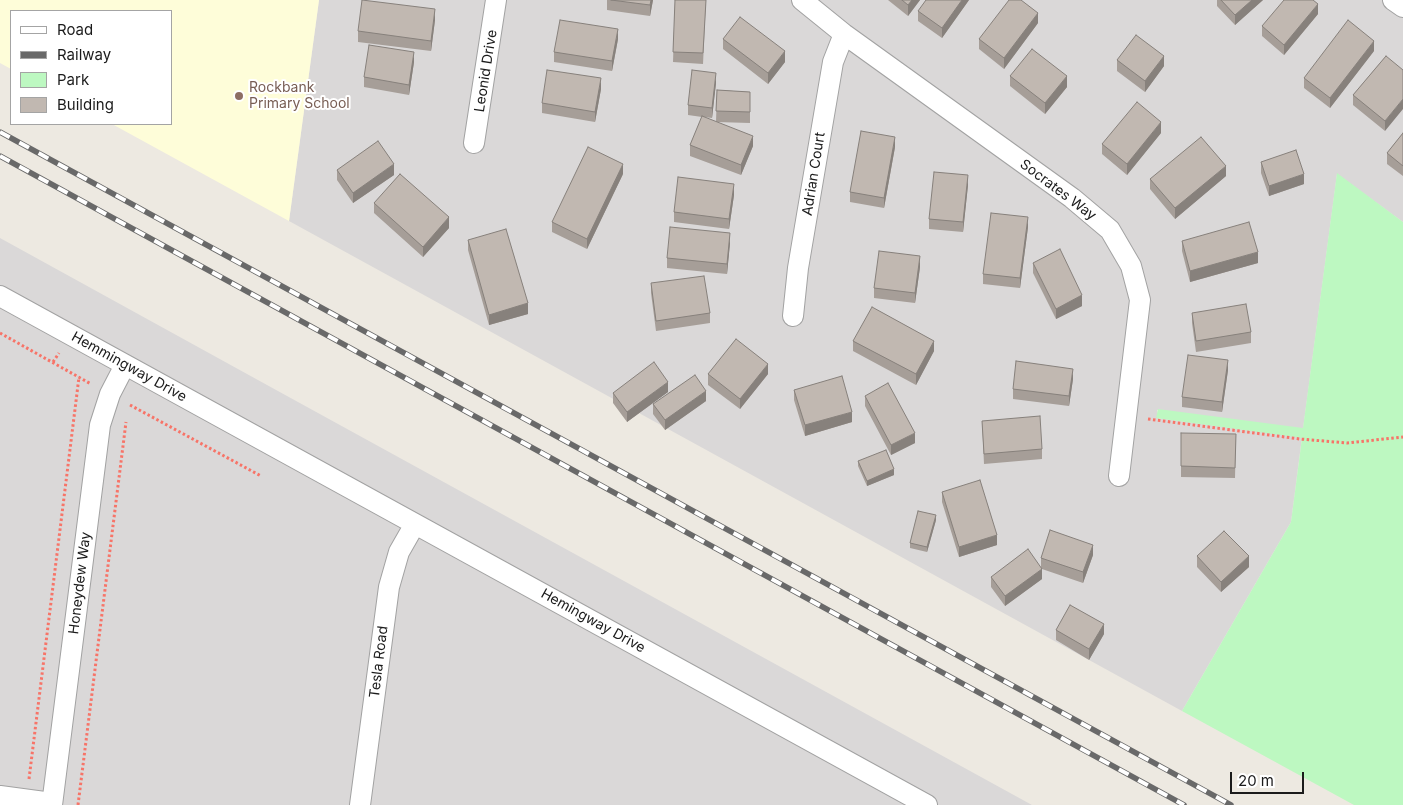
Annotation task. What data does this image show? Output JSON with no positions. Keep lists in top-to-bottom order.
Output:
{
  "streets": {
    "street": [
      "Leonid Drive",
      "Adrian Court",
      "Socrates Way",
      "Hemmingway Drive",
      "Honeydew Way",
      "Hemingway Drive",
      "Tesla Road"
    ]
  },
  "crossings": [
    ["Adrian Court", "Socrates Way"],
    ["Hemmingway Drive", "Honeydew Way"],
    ["Hemmingway Drive", "Hemingway Drive"],
    ["Hemingway Drive", "Tesla Road"]
  ],
  "places": ["Rockbank Primary School"],
  "legend": [
    "Road",
    "Railway",
    "Park",
    "Building"
  ],
  "scale_bar": "20 m"
}
